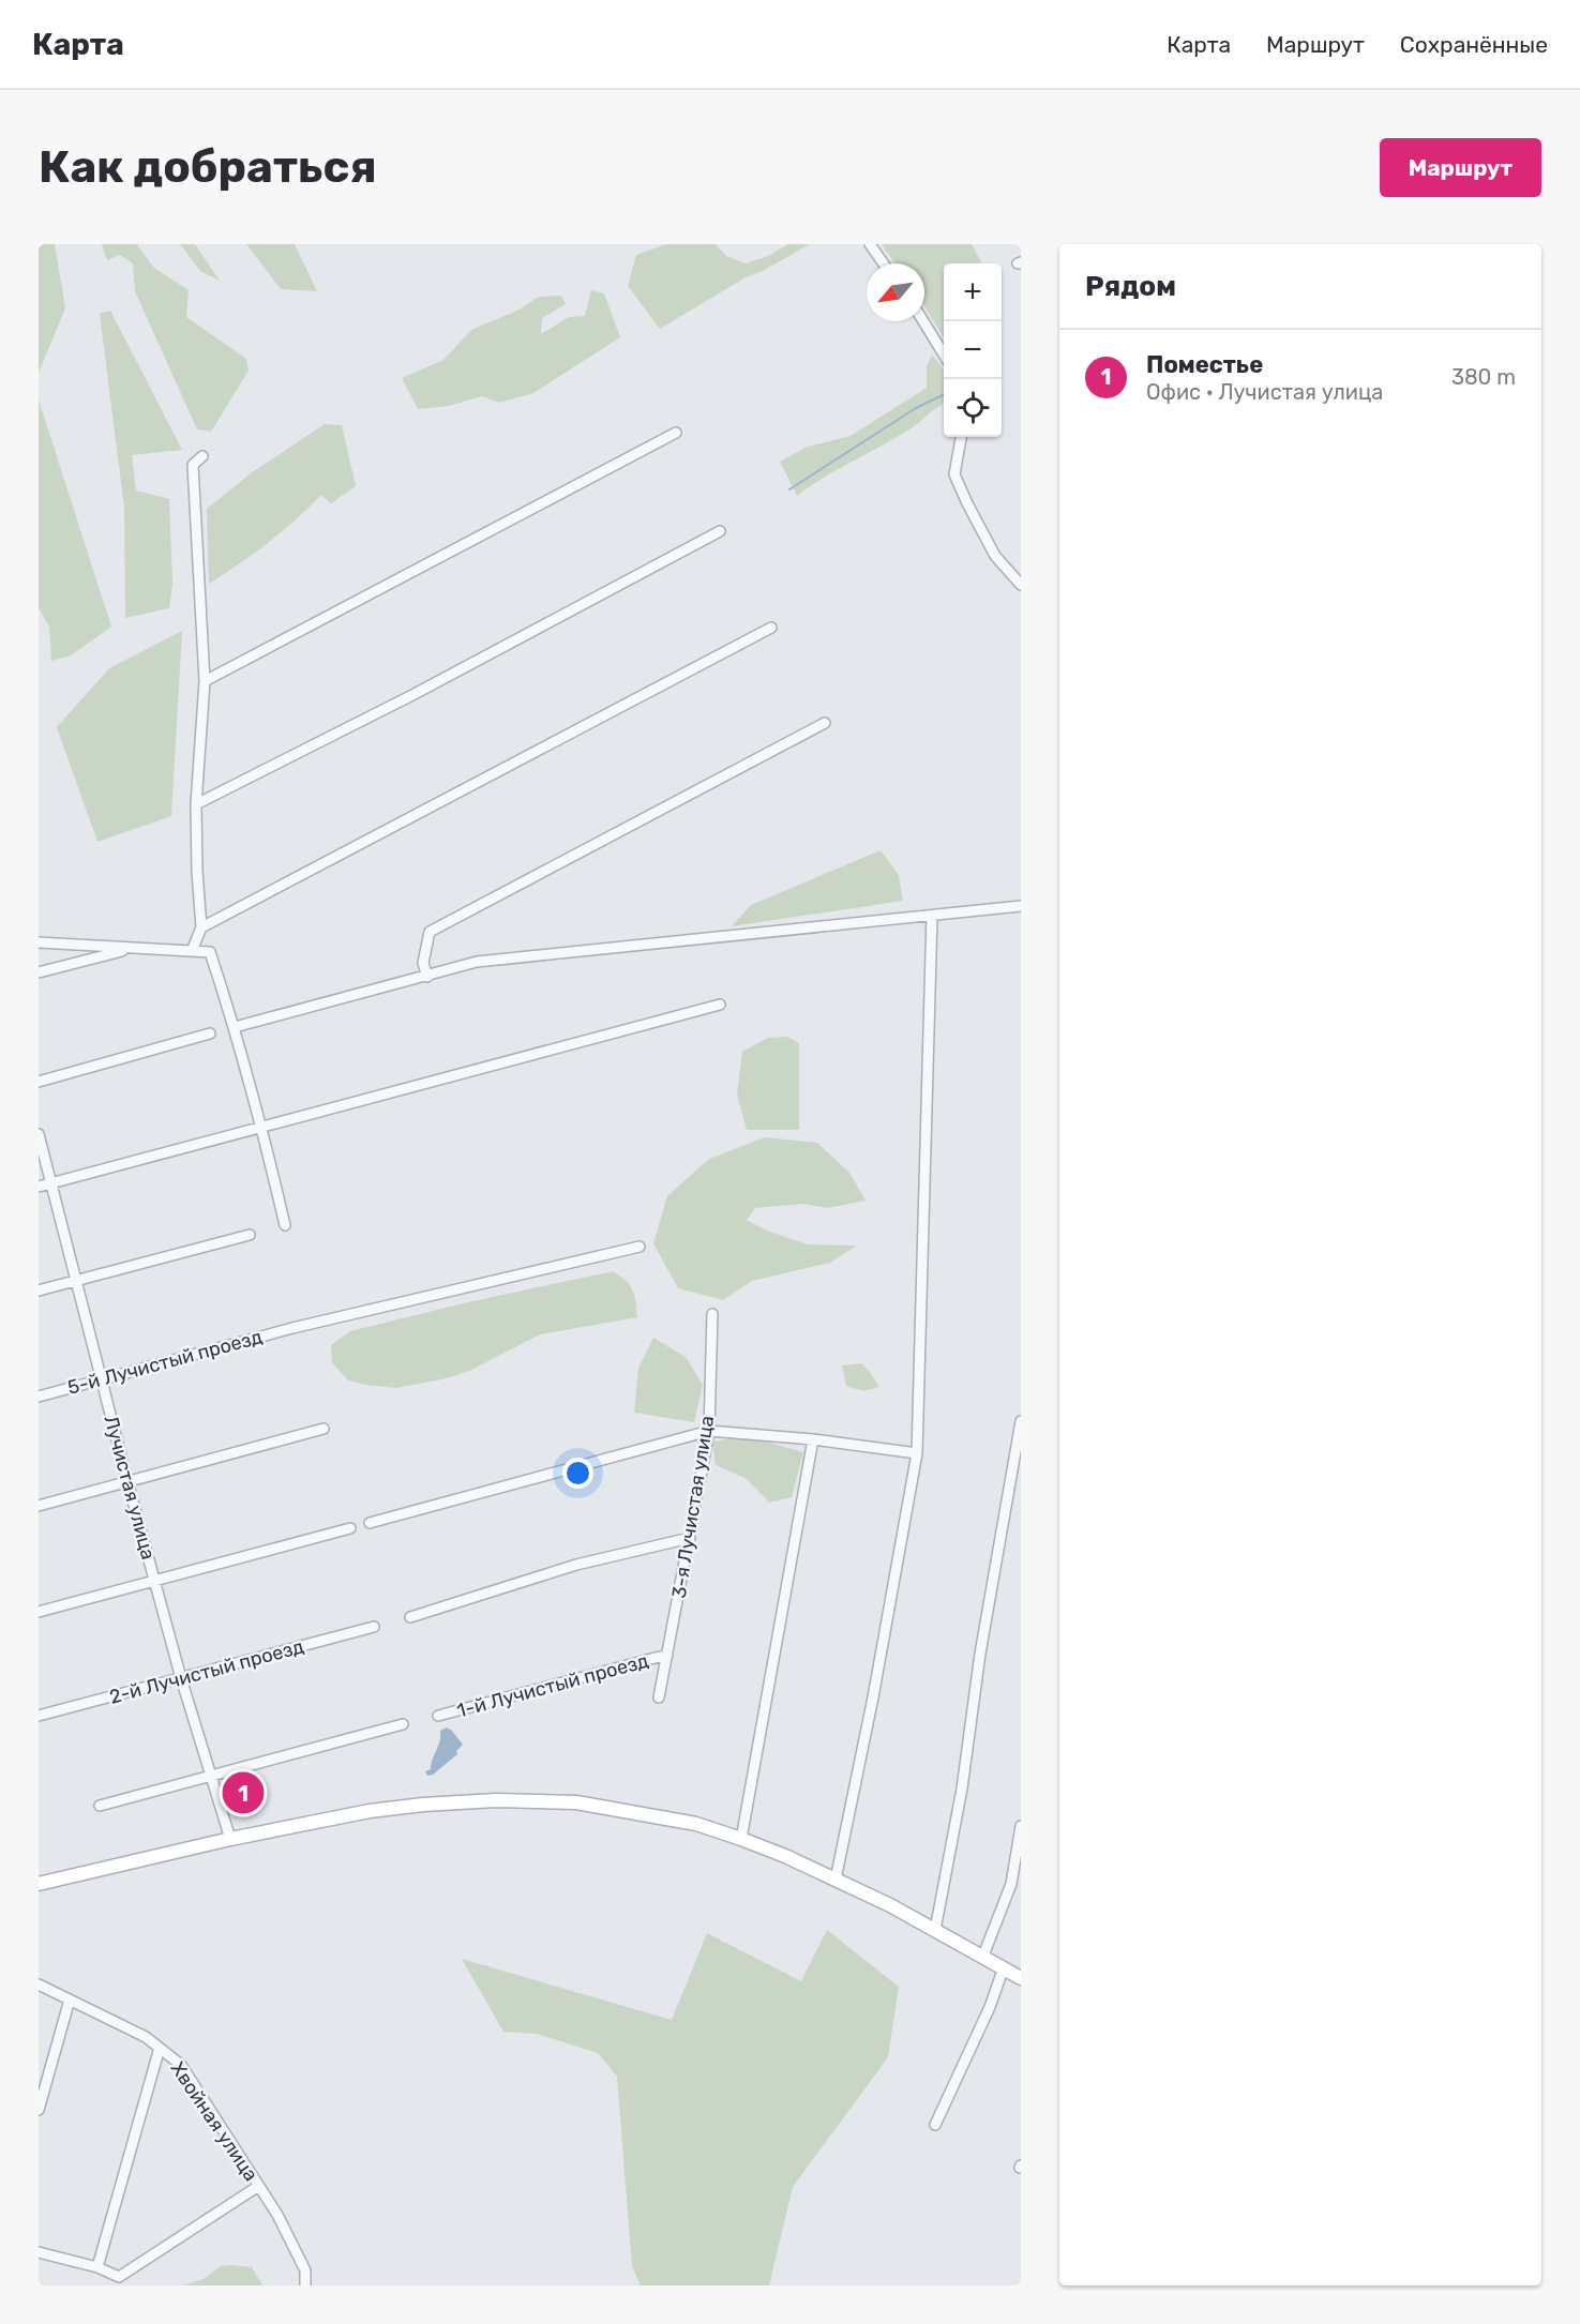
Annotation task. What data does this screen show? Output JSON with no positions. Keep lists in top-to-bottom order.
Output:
{
  "streets": {
    "street": [
      "5-й Лучистый проезд",
      "Лучистая улица",
      "3-я Лучистая улица",
      "2-й Лучистый проезд",
      "1-й Лучистый проезд",
      "Хвойная улица"
    ]
  },
  "crossings": [
    ["5-й Лучистый проезд", "Лучистая улица"],
    ["Лучистая улица", "2-й Лучистый проезд"],
    ["3-я Лучистая улица", "1-й Лучистый проезд"]
  ],
  "north": "bottom left",
  "page": {
    "header": "Карта",
    "nav": ["Карта", "Маршрут", "Сохранённые"],
    "buttons": "Маршрут",
    "title": "Как добраться",
    "heading": "Рядом",
    "map_buttons": ["+", "−"],
    "list": [
      {
        "mark": "1",
        "name": "Поместье",
        "note": "Офис · Лучистая улица",
        "value": "380 m"
      }
    ],
    "pins": "1"
  }
}
